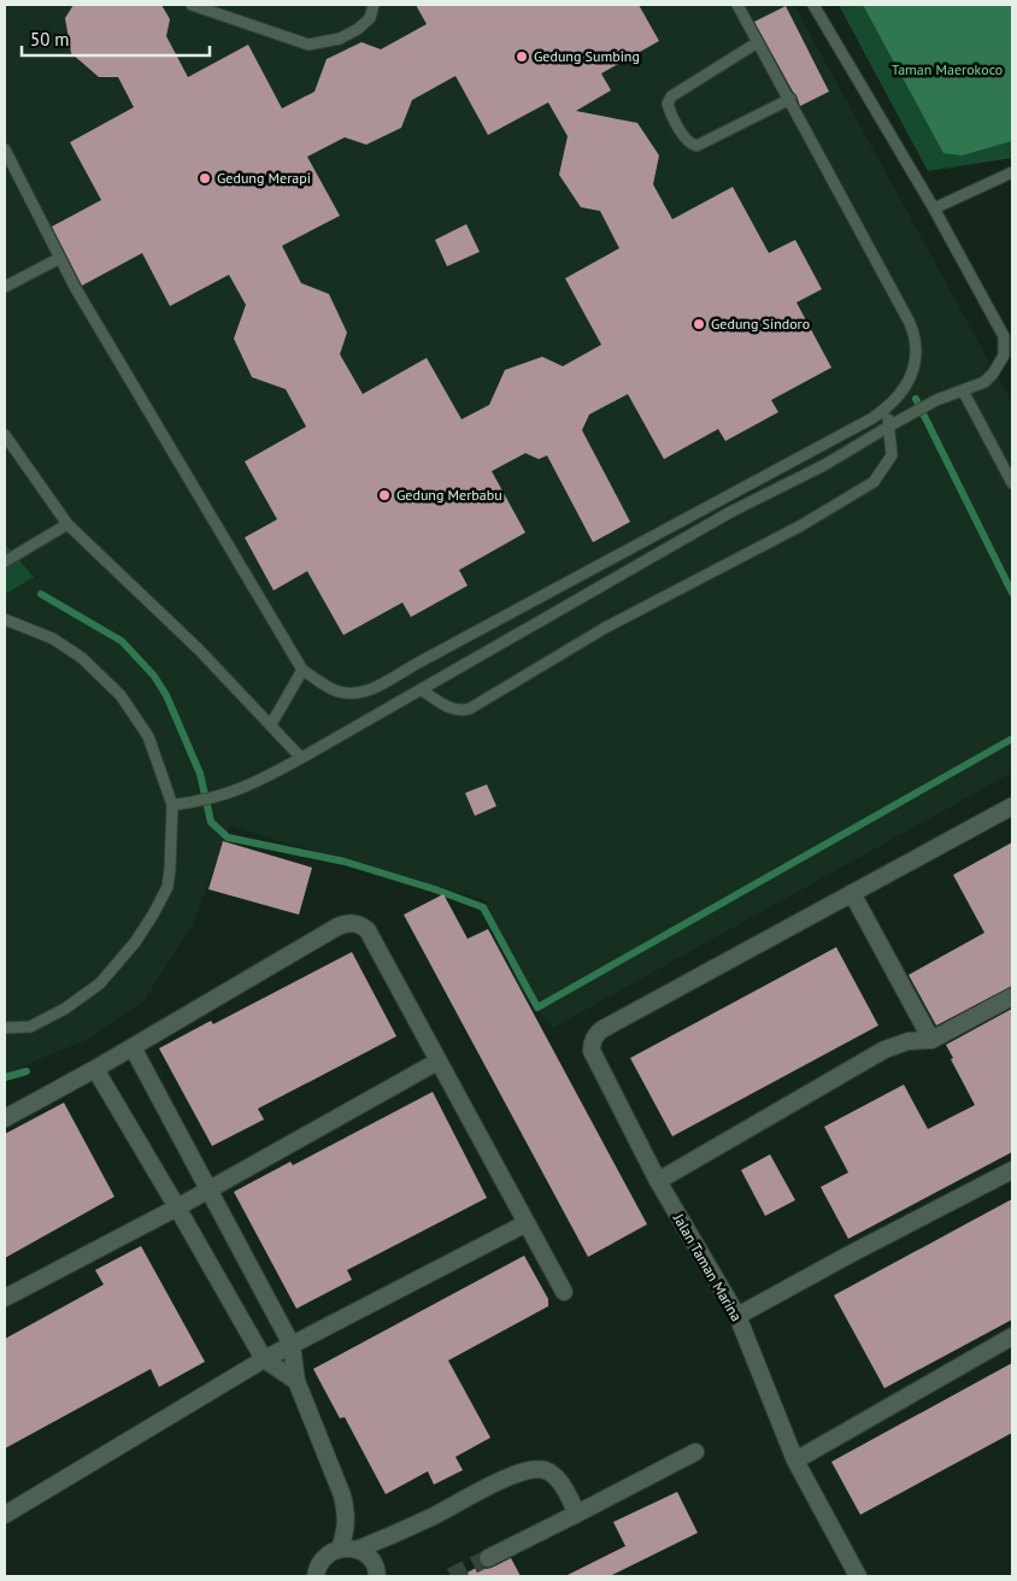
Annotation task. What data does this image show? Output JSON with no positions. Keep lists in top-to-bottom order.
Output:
{
  "streets": {
    "street": ["Jalan Taman Marina"]
  },
  "parks": ["Taman Maerokoco"],
  "places": [
    "Gedung Sumbing",
    "Gedung Merapi",
    "Gedung Sindoro",
    "Gedung Merbabu"
  ],
  "scale_bar": "50 m"
}
